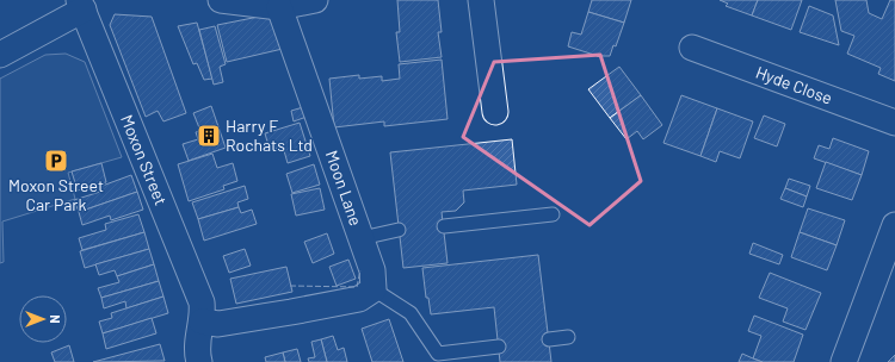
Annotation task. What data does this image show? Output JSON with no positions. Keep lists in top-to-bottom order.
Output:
{
  "streets": {
    "street": ["Hyde Close", "Moxon Street", "Moon Lane"]
  },
  "places": {
    "building": ["Harry F Rochats Ltd"],
    "parking": ["Moxon Street Car Park"]
  },
  "north": "right"
}
